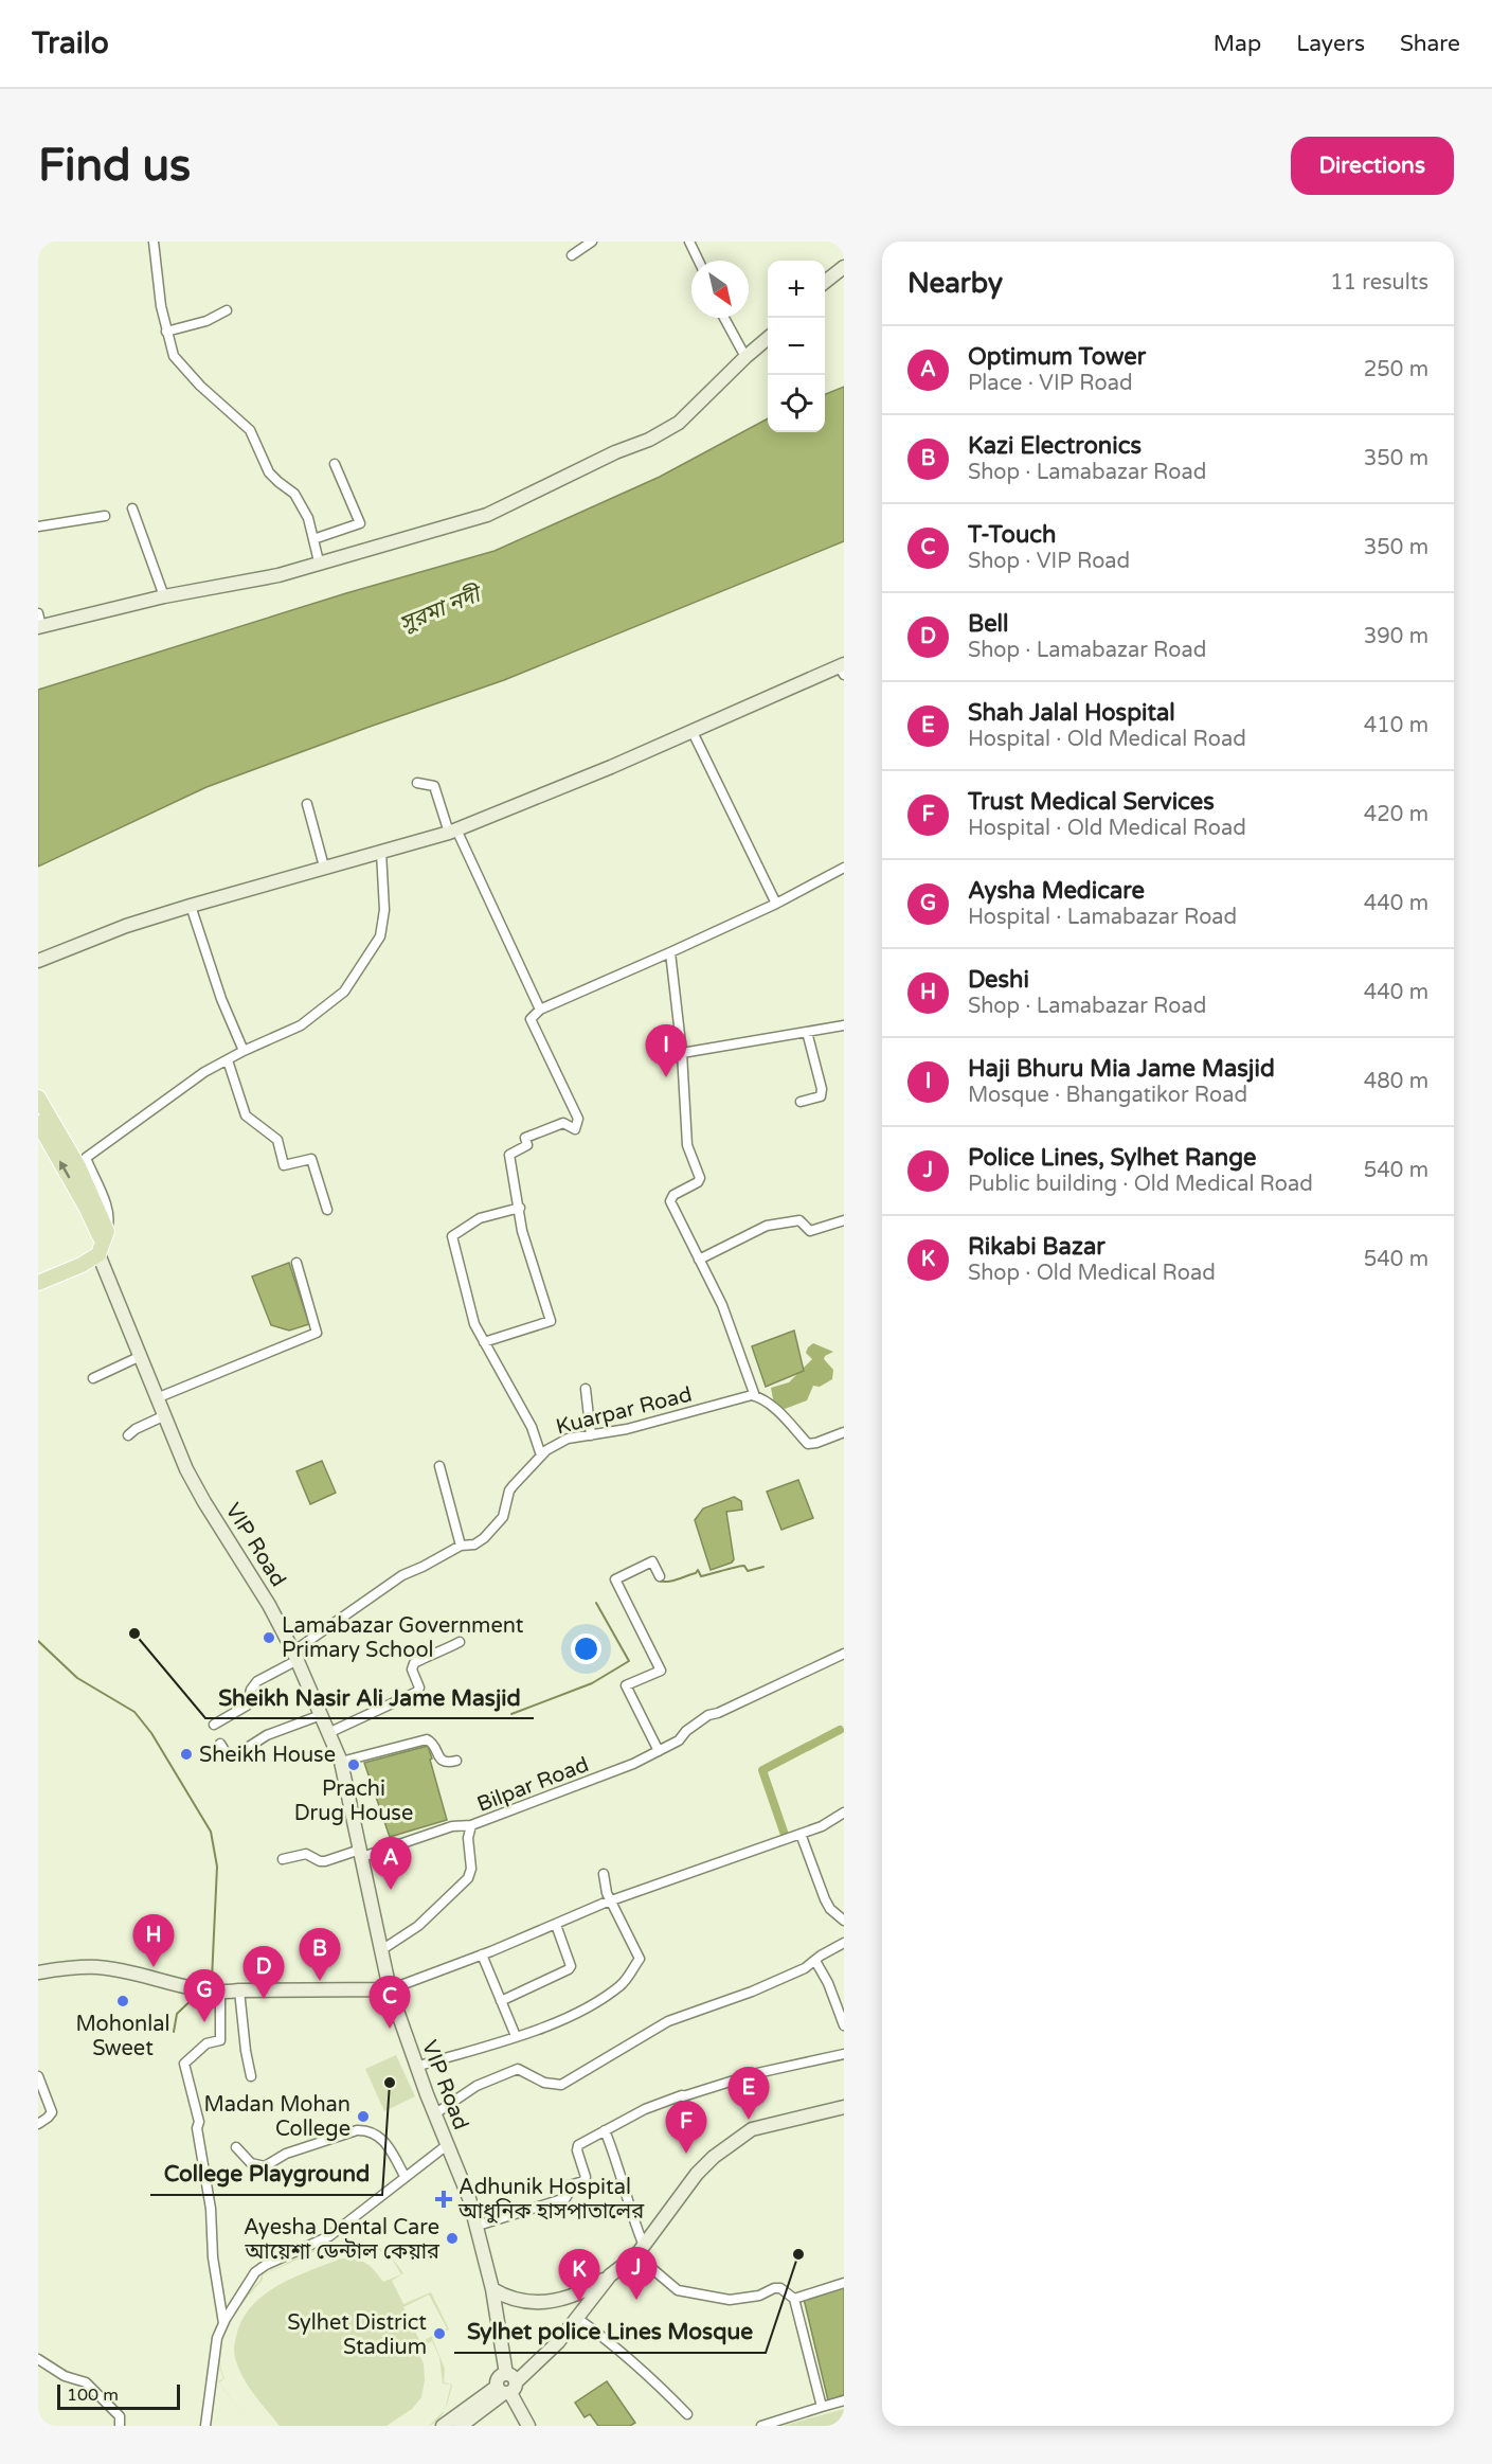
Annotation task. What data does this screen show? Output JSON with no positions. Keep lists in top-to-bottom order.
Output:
{
  "streets": {
    "street": ["Kuarpar Road", "VIP Road", "Bilpar Road"]
  },
  "crossings": [
    ["Kuarpar Road", "VIP Road"],
    ["VIP Road", "Bilpar Road"]
  ],
  "water": ["সুরমা নদী"],
  "places": {
    "other": [
      "Sheikh Nasir Ali Jame Masjid",
      "Lamabazar Government Primary School",
      "Sheikh House",
      "Prachi Drug House",
      "Mohonlal Sweet",
      "College Playground",
      "Madan Mohan College",
      "Ayesha Dental Care আয়েশা ডেন্টাল কেয়ার",
      "Sylhet police Lines Mosque",
      "Sylhet District Stadium"
    ],
    "health": ["Adhunik Hospital আধুনিক হাসপাতালের"]
  },
  "scale_bar": "100 m",
  "north": "bottom right",
  "page": {
    "header": "Trailo",
    "nav": ["Map", "Layers", "Share"],
    "buttons": "Directions",
    "title": "Find us",
    "heading": ["Nearby", "11 results"],
    "map_buttons": ["+", "−"],
    "list": [
      {
        "mark": "A",
        "name": "Optimum Tower",
        "note": "Place · VIP Road",
        "value": "250 m"
      },
      {
        "mark": "B",
        "name": "Kazi Electronics",
        "note": "Shop · Lamabazar Road",
        "value": "350 m"
      },
      {
        "mark": "C",
        "name": "T-Touch",
        "note": "Shop · VIP Road",
        "value": "350 m"
      },
      {
        "mark": "D",
        "name": "Bell",
        "note": "Shop · Lamabazar Road",
        "value": "390 m"
      },
      {
        "mark": "E",
        "name": "Shah Jalal Hospital",
        "note": "Hospital · Old Medical Road",
        "value": "410 m"
      },
      {
        "mark": "F",
        "name": "Trust Medical Services",
        "note": "Hospital · Old Medical Road",
        "value": "420 m"
      },
      {
        "mark": "G",
        "name": "Aysha Medicare",
        "note": "Hospital · Lamabazar Road",
        "value": "440 m"
      },
      {
        "mark": "H",
        "name": "Deshi",
        "note": "Shop · Lamabazar Road",
        "value": "440 m"
      },
      {
        "mark": "I",
        "name": "Haji Bhuru Mia Jame Masjid",
        "note": "Mosque · Bhangatikor Road",
        "value": "480 m"
      },
      {
        "mark": "J",
        "name": "Police Lines, Sylhet Range",
        "note": "Public building · Old Medical Road",
        "value": "540 m"
      },
      {
        "mark": "K",
        "name": "Rikabi Bazar",
        "note": "Shop · Old Medical Road",
        "value": "540 m"
      }
    ],
    "pins": [
      "I",
      "A",
      "H",
      "B",
      "D",
      "G",
      "C",
      "E",
      "F",
      "J",
      "K"
    ],
    "scale": "100 m"
  }
}
